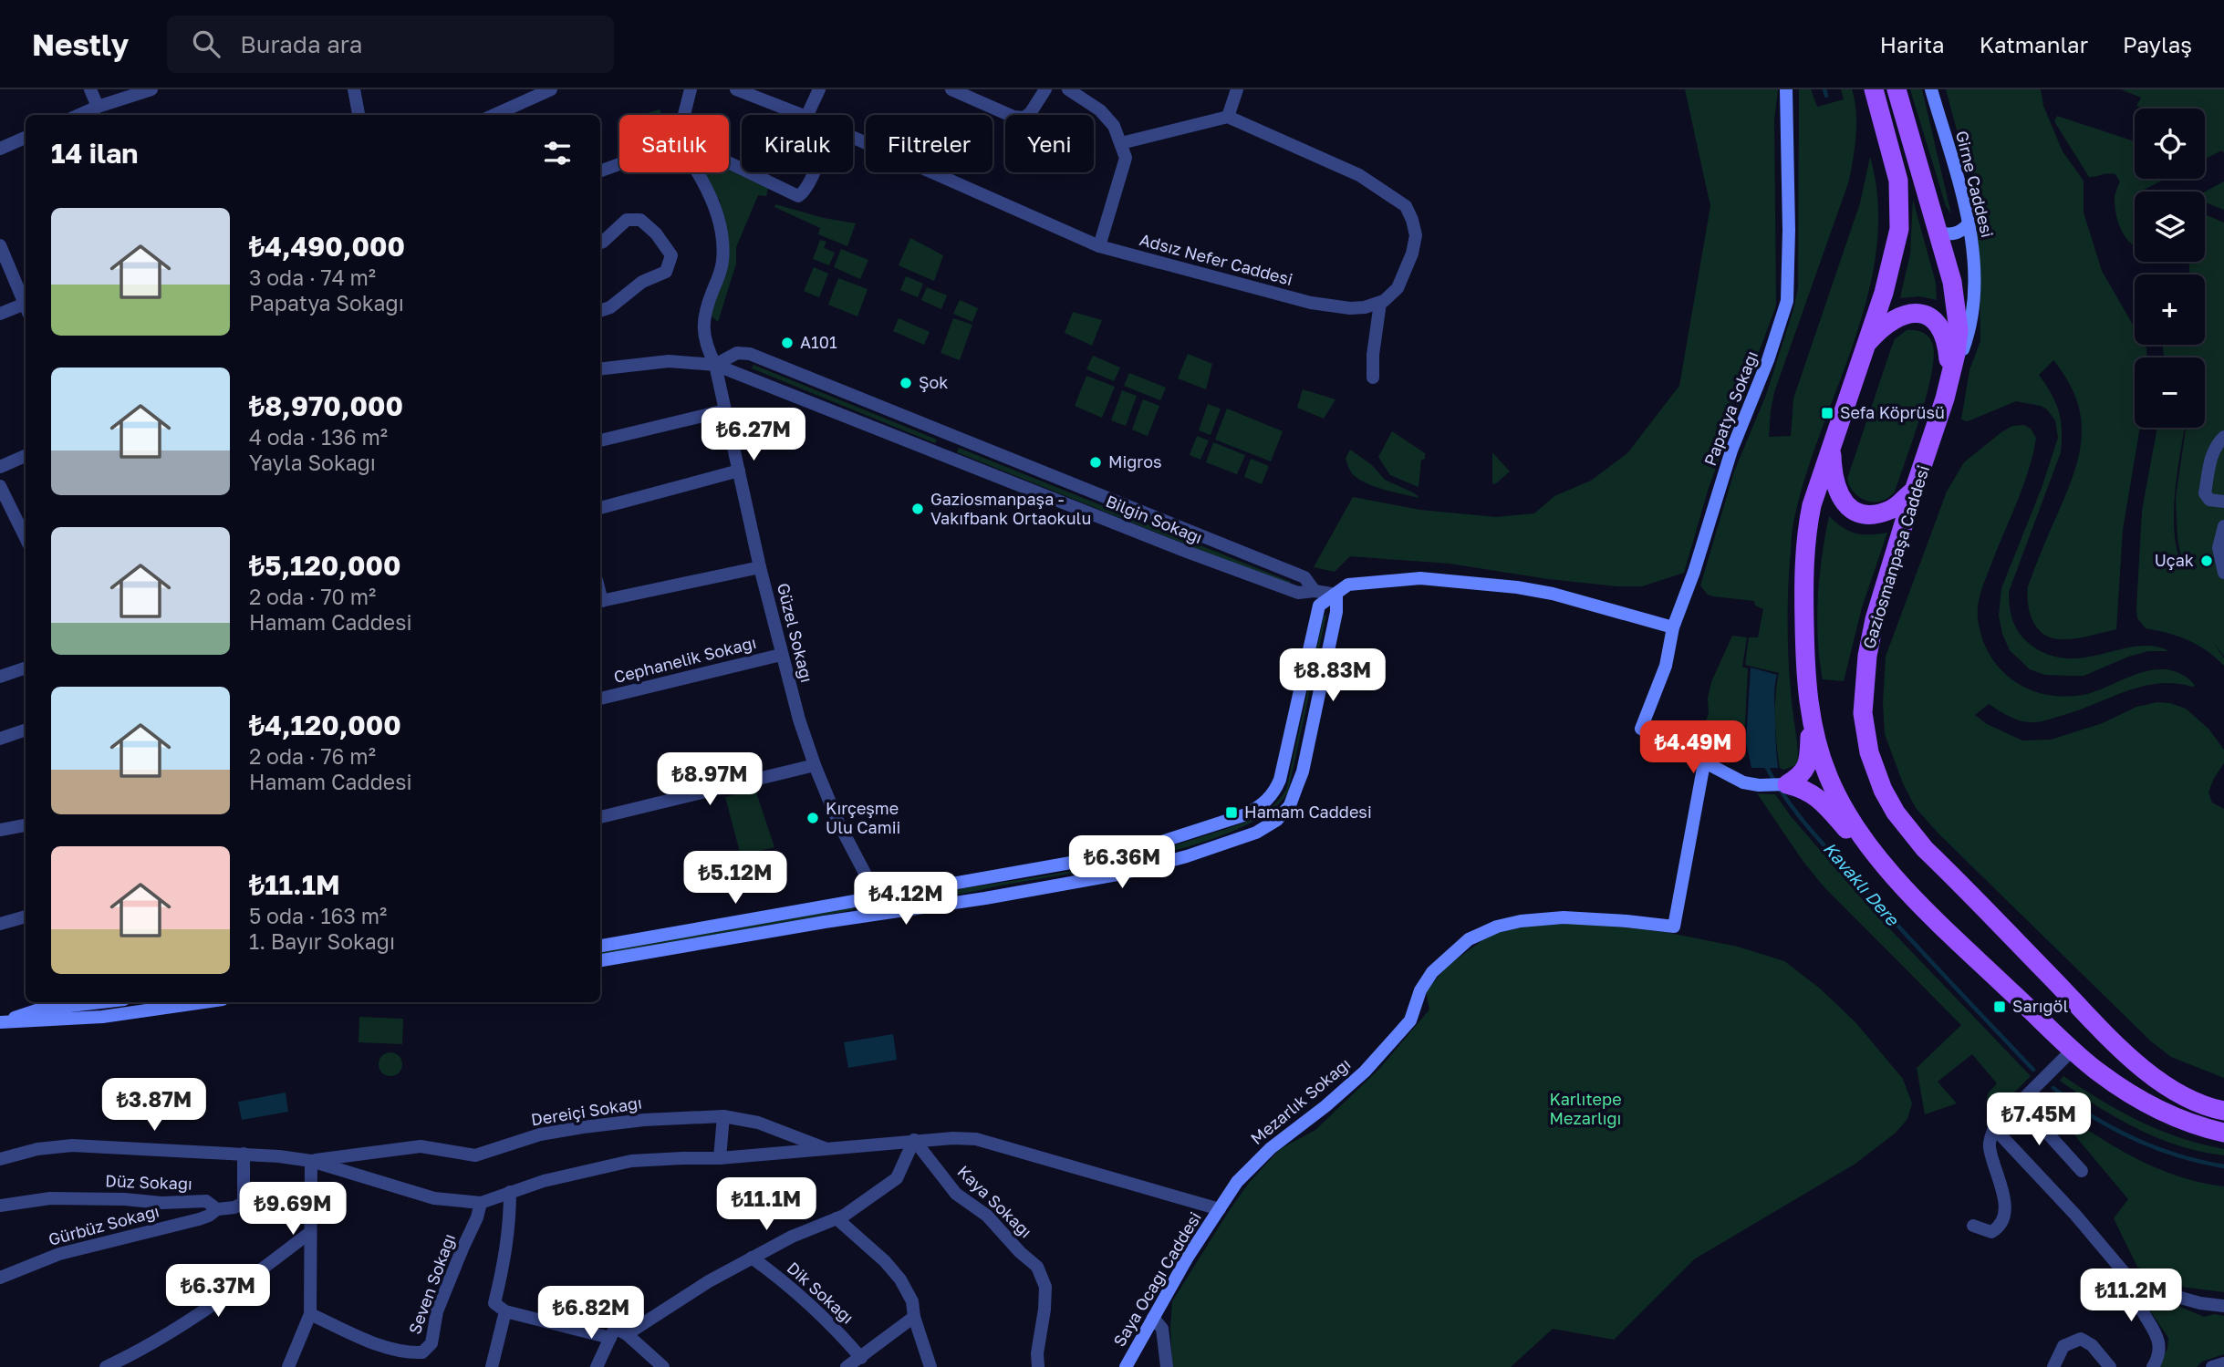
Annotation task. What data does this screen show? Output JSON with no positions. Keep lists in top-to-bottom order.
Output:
{
  "streets": {
    "main road": [
      "Girne Caddesi",
      "Papatya Sokağı",
      "Gaziosmanpaşa Caddesi",
      "Mezarlık Sokağı",
      "Saya Ocağı Caddesi"
    ],
    "street": [
      "Adsız Nefer Caddesi",
      "Bilgin Sokağı",
      "Güzel Sokağı",
      "Cephanelik Sokağı",
      "Dereiçi Sokağı",
      "Düz Sokağı",
      "Kaya Sokağı",
      "Gürbüz Sokağı",
      "Seven Sokağı",
      "Dik Sokağı"
    ]
  },
  "crossings": [
    ["Girne Caddesi", "Gaziosmanpaşa Caddesi"],
    ["Papatya Sokağı", "Mezarlık Sokağı"],
    ["Bilgin Sokağı", "Güzel Sokağı"],
    ["Güzel Sokağı", "Cephanelik Sokağı"],
    ["Mezarlık Sokağı", "Saya Ocağı Caddesi"],
    ["Düz Sokağı", "Gürbüz Sokağı"]
  ],
  "water": ["Kavaklı Dere"],
  "parks": ["Karlıtepe Mezarlığı"],
  "places": {
    "other": [
      "A101",
      "Şok",
      "Migros",
      "Gaziosmanpaşa - Vakıfbank Ortaokulu",
      "Uçak",
      "Kırçeşme Ulu Camii"
    ],
    "transit": ["Sefa Köprüsü", "Hamam Caddesi", "Sarıgöl"]
  },
  "page": {
    "header": "Nestly",
    "search": "Burada ara",
    "nav": ["Harita", "Katmanlar", "Paylaş"],
    "map_buttons": ["+", "−"],
    "chip": [
      "Satılık",
      "Kiralık",
      "Filtreler",
      "Yeni"
    ],
    "heading": "14 ilan",
    "list": [
      {
        "name": "₺4,490,000",
        "note": "3 oda · 74 m² · Papatya Sokağı"
      },
      {
        "name": "₺8,970,000",
        "note": "4 oda · 136 m² · Yayla Sokağı"
      },
      {
        "name": "₺5,120,000",
        "note": "2 oda · 70 m² · Hamam Caddesi"
      },
      {
        "name": "₺4,120,000",
        "note": "2 oda · 76 m² · Hamam Caddesi"
      },
      {
        "name": "₺11.1M",
        "note": "5 oda · 163 m² · 1. Bayır Sokağı"
      }
    ],
    "price": [
      "₺6.27M",
      "₺8.83M",
      "₺4.49M",
      "₺8.97M",
      "₺6.36M",
      "₺5.12M",
      "₺4.12M",
      "₺3.87M",
      "₺7.45M",
      "₺11.1M",
      "₺9.69M",
      "₺6.37M",
      "₺11.2M",
      "₺6.82M"
    ]
  }
}
